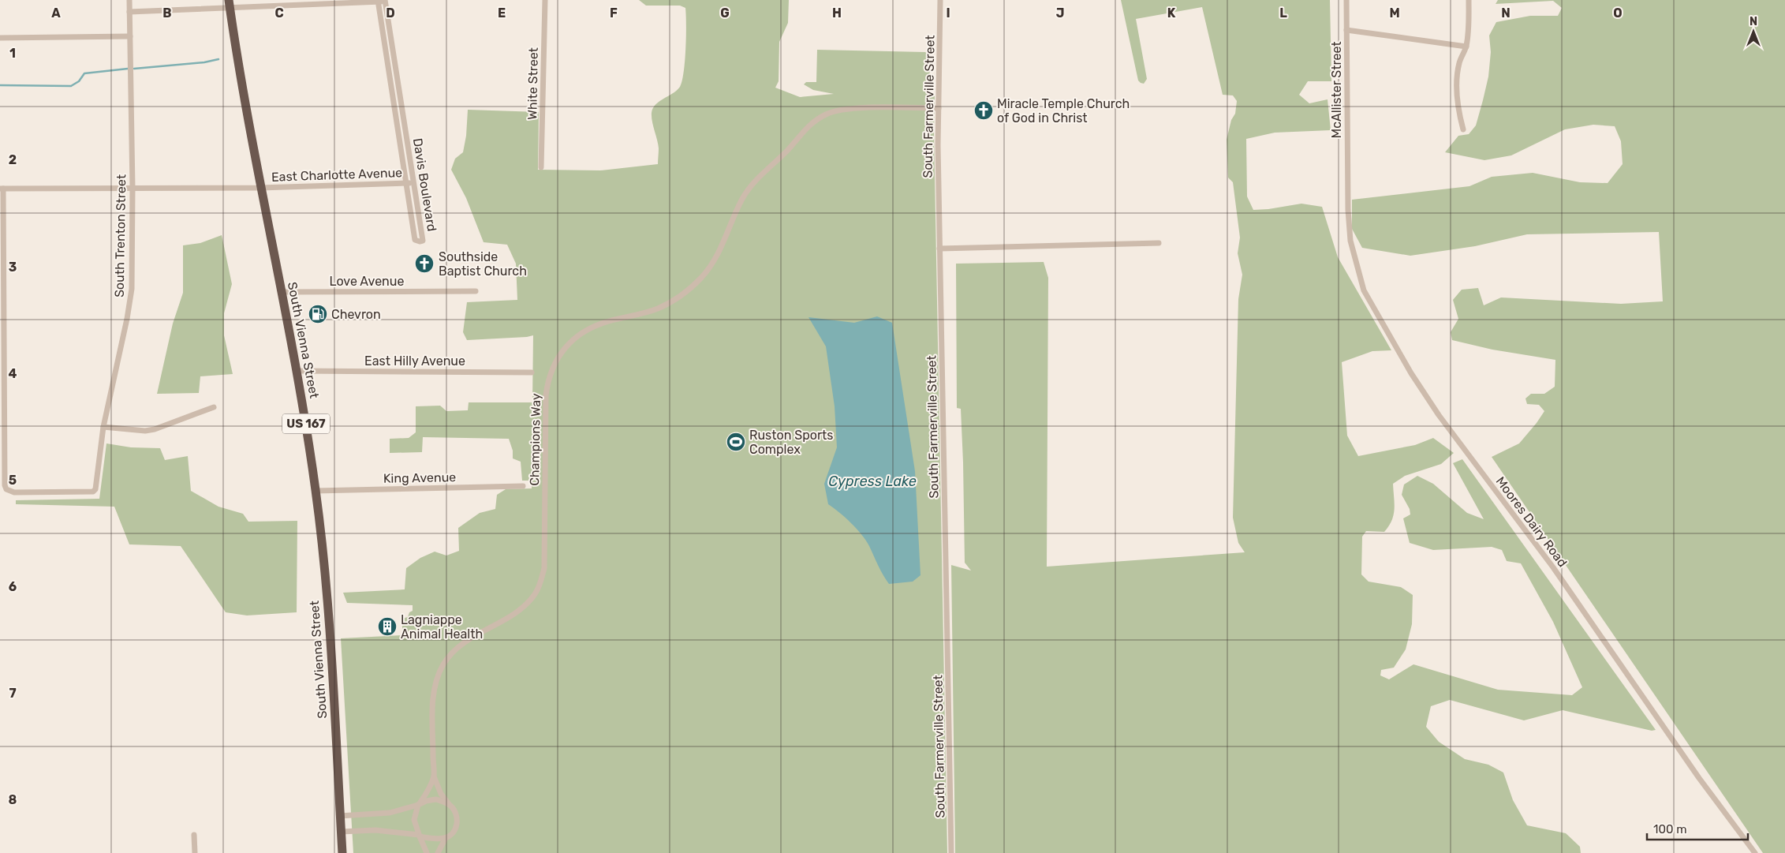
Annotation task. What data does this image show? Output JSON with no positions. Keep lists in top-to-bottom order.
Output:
{
  "streets": {
    "highway": ["South Vienna Street", "US 167"],
    "street": [
      "White Street",
      "McAllister Street",
      "South Farmerville Street",
      "East Charlotte Avenue",
      "Davis Boulevard",
      "South Trenton Street",
      "Love Avenue",
      "East Hilly Avenue",
      "Champions Way",
      "King Avenue",
      "Moores Dairy Road"
    ]
  },
  "crossings": [
    ["McAllister Street", "Moores Dairy Road"],
    ["South Farmerville Street", "Champions Way"],
    ["East Charlotte Avenue", "Davis Boulevard"],
    ["East Charlotte Avenue", "South Trenton Street"],
    ["East Charlotte Avenue", "South Vienna Street"],
    ["Love Avenue", "South Vienna Street"],
    ["South Vienna Street", "East Hilly Avenue"],
    ["South Vienna Street", "King Avenue"]
  ],
  "water": ["Cypress Lake"],
  "places": {
    "church": ["Miracle Temple Church of God in Christ", "Southside Baptist Church"],
    "fuel station": ["Chevron"],
    "sports": ["Ruston Sports Complex"],
    "building": ["Lagniappe Animal Health"]
  },
  "scale_bar": "100 m",
  "north": "top",
  "grid": {
    "columns": [
      "A",
      "B",
      "C",
      "D",
      "E",
      "F",
      "G",
      "H",
      "I",
      "J",
      "K",
      "L",
      "M",
      "N",
      "O"
    ],
    "rows": [
      "1",
      "2",
      "3",
      "4",
      "5",
      "6",
      "7",
      "8"
    ]
  }
}
